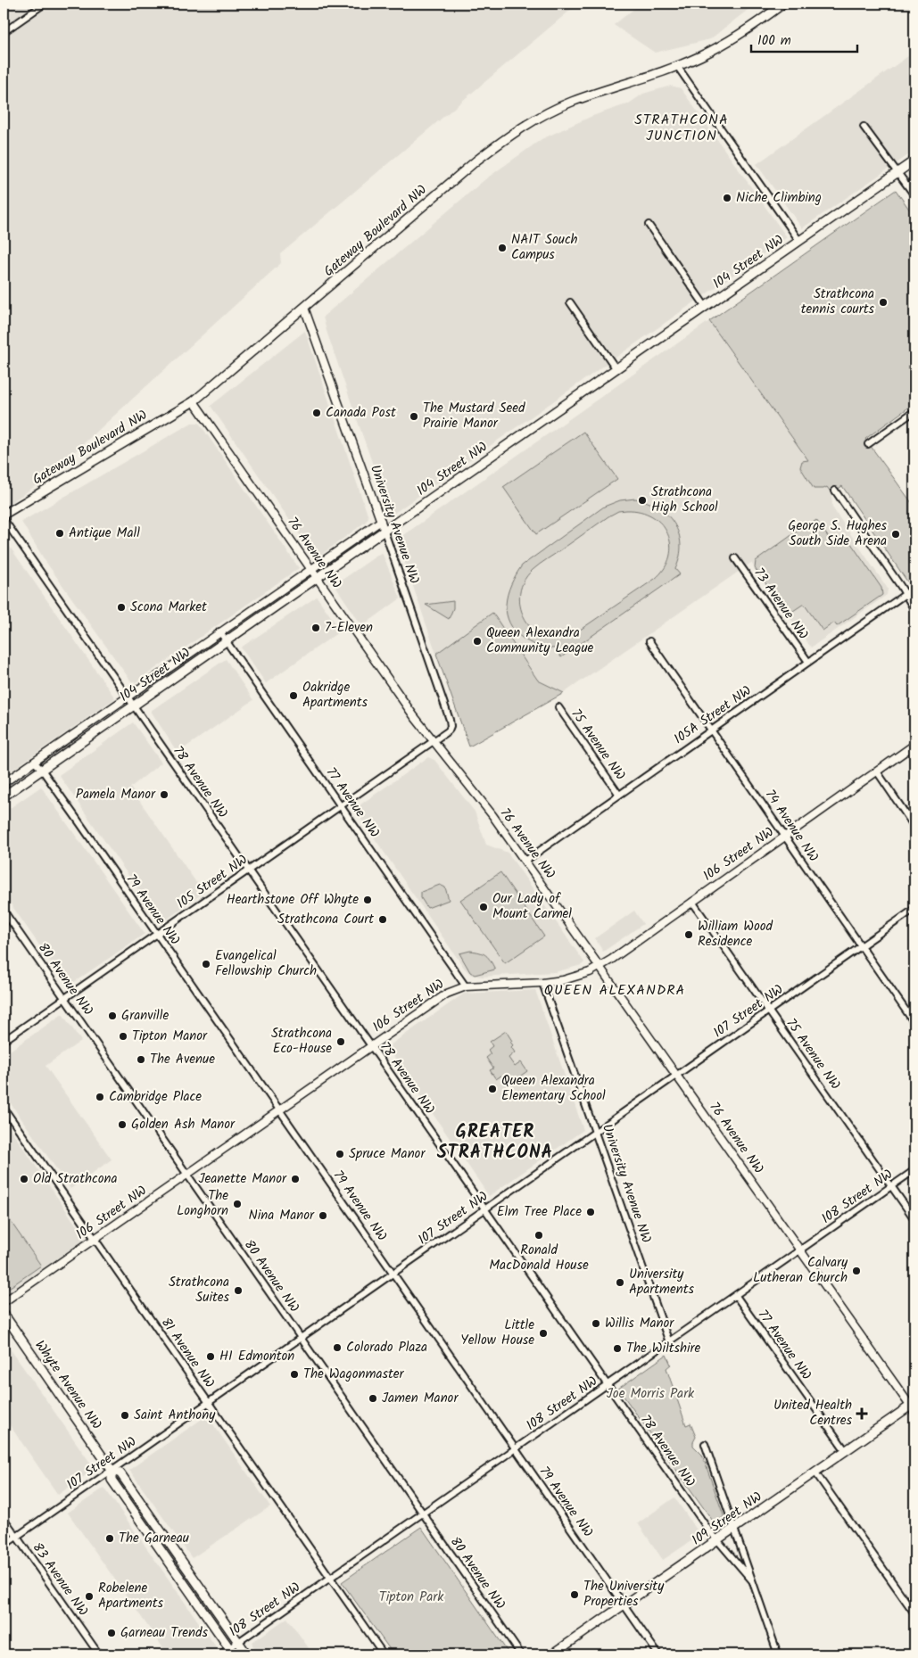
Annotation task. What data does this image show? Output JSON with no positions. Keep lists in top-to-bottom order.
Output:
{
  "streets": {
    "main road": [
      "Gateway Boulevard NW",
      "104 Street NW",
      "Whyte Avenue NW",
      "109 Street NW"
    ],
    "street": [
      "University Avenue NW",
      "76 Avenue NW",
      "73 Avenue NW",
      "105A Street NW",
      "75 Avenue NW",
      "78 Avenue NW",
      "77 Avenue NW",
      "74 Avenue NW",
      "106 Street NW",
      "105 Street NW",
      "79 Avenue NW",
      "80 Avenue NW",
      "107 Street NW",
      "108 Street NW",
      "81 Avenue NW",
      "83 Avenue NW"
    ]
  },
  "crossings": [
    ["Gateway Boulevard NW", "University Avenue NW"],
    ["Gateway Boulevard NW", "76 Avenue NW"],
    ["104 Street NW", "University Avenue NW"],
    ["104 Street NW", "76 Avenue NW"],
    ["104 Street NW", "78 Avenue NW"],
    ["104 Street NW", "77 Avenue NW"],
    ["104 Street NW", "79 Avenue NW"],
    ["University Avenue NW", "76 Avenue NW"],
    ["University Avenue NW", "106 Street NW"],
    ["University Avenue NW", "105 Street NW"],
    ["University Avenue NW", "107 Street NW"],
    ["University Avenue NW", "108 Street NW"],
    ["76 Avenue NW", "105A Street NW"],
    ["76 Avenue NW", "106 Street NW"],
    ["76 Avenue NW", "105 Street NW"],
    ["76 Avenue NW", "107 Street NW"],
    ["76 Avenue NW", "108 Street NW"],
    ["76 Avenue NW", "109 Street NW"],
    ["73 Avenue NW", "105A Street NW"],
    ["105A Street NW", "75 Avenue NW"],
    ["105A Street NW", "74 Avenue NW"],
    ["75 Avenue NW", "106 Street NW"],
    ["75 Avenue NW", "107 Street NW"],
    ["75 Avenue NW", "108 Street NW"],
    ["78 Avenue NW", "106 Street NW"],
    ["78 Avenue NW", "105 Street NW"],
    ["78 Avenue NW", "107 Street NW"],
    ["78 Avenue NW", "108 Street NW"],
    ["78 Avenue NW", "109 Street NW"],
    ["77 Avenue NW", "106 Street NW"],
    ["77 Avenue NW", "105 Street NW"],
    ["77 Avenue NW", "108 Street NW"],
    ["77 Avenue NW", "109 Street NW"],
    ["74 Avenue NW", "106 Street NW"],
    ["74 Avenue NW", "107 Street NW"],
    ["106 Street NW", "79 Avenue NW"],
    ["106 Street NW", "80 Avenue NW"],
    ["106 Street NW", "81 Avenue NW"],
    ["105 Street NW", "79 Avenue NW"],
    ["105 Street NW", "80 Avenue NW"],
    ["79 Avenue NW", "107 Street NW"],
    ["79 Avenue NW", "108 Street NW"],
    ["79 Avenue NW", "109 Street NW"],
    ["80 Avenue NW", "107 Street NW"],
    ["80 Avenue NW", "108 Street NW"],
    ["107 Street NW", "81 Avenue NW"],
    ["107 Street NW", "Whyte Avenue NW"],
    ["107 Street NW", "83 Avenue NW"],
    ["108 Street NW", "81 Avenue NW"],
    ["108 Street NW", "Whyte Avenue NW"]
  ],
  "districts": ["STRATHCONA JUNCTION", "QUEEN ALEXANDRA", "GREATER STRATHCONA"],
  "parks": ["Joe Morris Park", "Tipton Park"],
  "places": {
    "other": [
      "Niche Climbing",
      "NAIT Souch Campus",
      "Strathcona tennis courts",
      "Canada Post",
      "The Mustard Seed Prairie Manor",
      "Strathcona High School",
      "Antique Mall",
      "George S. Hughes South Side Arena",
      "Scona Market",
      "7-Eleven",
      "Queen Alexandra Community League",
      "Oakridge Apartments",
      "Pamela Manor",
      "Hearthstone Off Whyte",
      "Our Lady of Mount Carmel",
      "Strathcona Court",
      "William Wood Residence",
      "Evangelical Fellowship Church",
      "Granville",
      "Tipton Manor",
      "Strathcona Eco-House",
      "The Avenue",
      "Queen Alexandra Elementary School",
      "Cambridge Place",
      "Golden Ash Manor",
      "Spruce Manor",
      "Old Strathcona",
      "Jeanette Manor",
      "The Longhorn",
      "Elm Tree Place",
      "Nina Manor",
      "Ronald MacDonald House",
      "Calvary Lutheran Church",
      "University Apartments",
      "Strathcona Suites",
      "Willis Manor",
      "Little Yellow House",
      "Colorado Plaza",
      "The Wiltshire",
      "HI Edmonton",
      "The Wagonmaster",
      "Jamen Manor",
      "Saint Anthony",
      "The Garneau",
      "The University Properties",
      "Robelene Apartments",
      "Garneau Trends"
    ],
    "health": ["United Health Centres"]
  },
  "scale_bar": "100 m"
}
